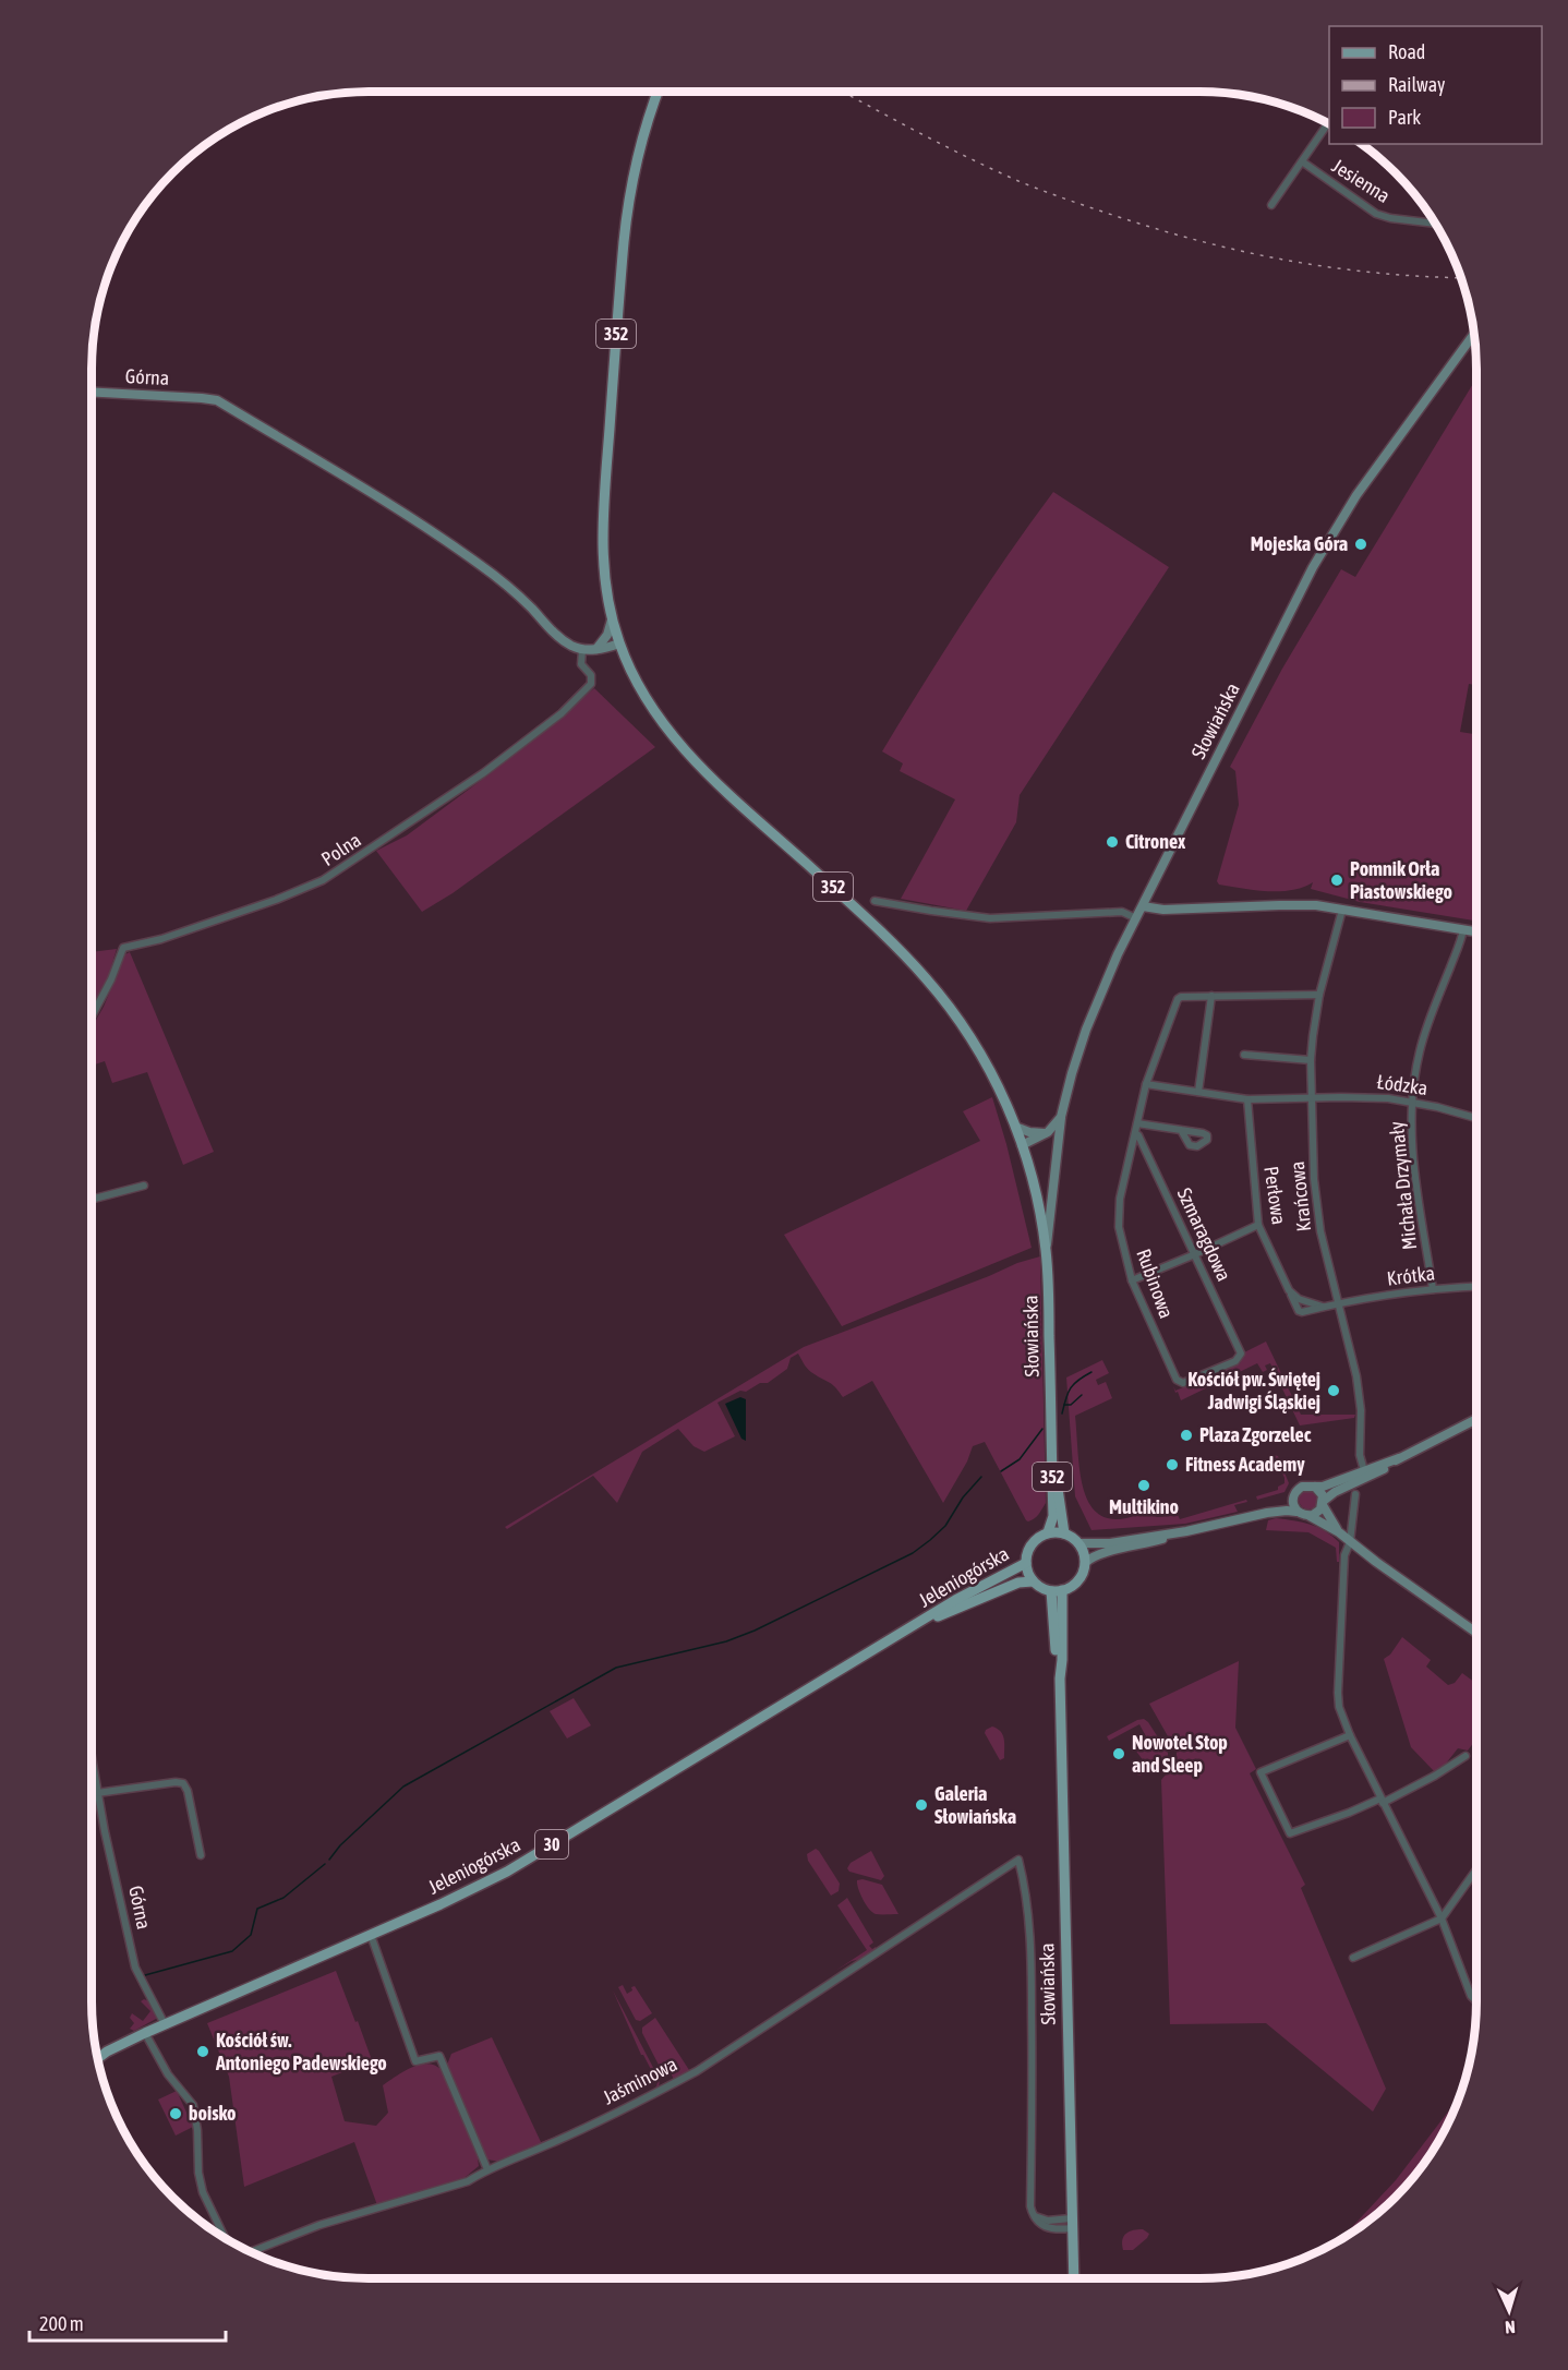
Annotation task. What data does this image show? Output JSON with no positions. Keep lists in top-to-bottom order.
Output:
{
  "streets": {
    "main road": [
      "352",
      "Słowiańska",
      "Jeleniogórska",
      "30"
    ],
    "street": [
      "Jesienna",
      "Górna",
      "Polna",
      "Łódzka",
      "Michała Drzymały",
      "Perłowa",
      "Krańcowa",
      "Szmaragdowa",
      "Krótka",
      "Rubinowa",
      "Jaśminowa"
    ]
  },
  "crossings": [
    ["352", "Słowiańska"],
    ["Górna", "Polna"],
    ["Górna", "Jeleniogórska"],
    ["Słowiańska", "Jeleniogórska"],
    ["Słowiańska", "Jaśminowa"],
    ["Łódzka", "Michała Drzymały"],
    ["Łódzka", "Perłowa"],
    ["Łódzka", "Krańcowa"],
    ["Łódzka", "Rubinowa"],
    ["Michała Drzymały", "Krótka"],
    ["Perłowa", "Krańcowa"],
    ["Perłowa", "Krótka"],
    ["Krańcowa", "Krótka"],
    ["Szmaragdowa", "Rubinowa"]
  ],
  "places": [
    "Mojeska Góra",
    "Citronex",
    "Pomnik Orła Piastowskiego",
    "Kościół pw. Świętej Jadwigi Śląskiej",
    "Plaza Zgorzelec",
    "Fitness Academy",
    "Multikino",
    "Nowotel Stop and Sleep",
    "Galeria Słowiańska",
    "Kościół św. Antoniego Padewskiego",
    "boisko"
  ],
  "legend": ["Road", "Railway", "Park"],
  "scale_bar": "200 m",
  "north": "bottom"
}
